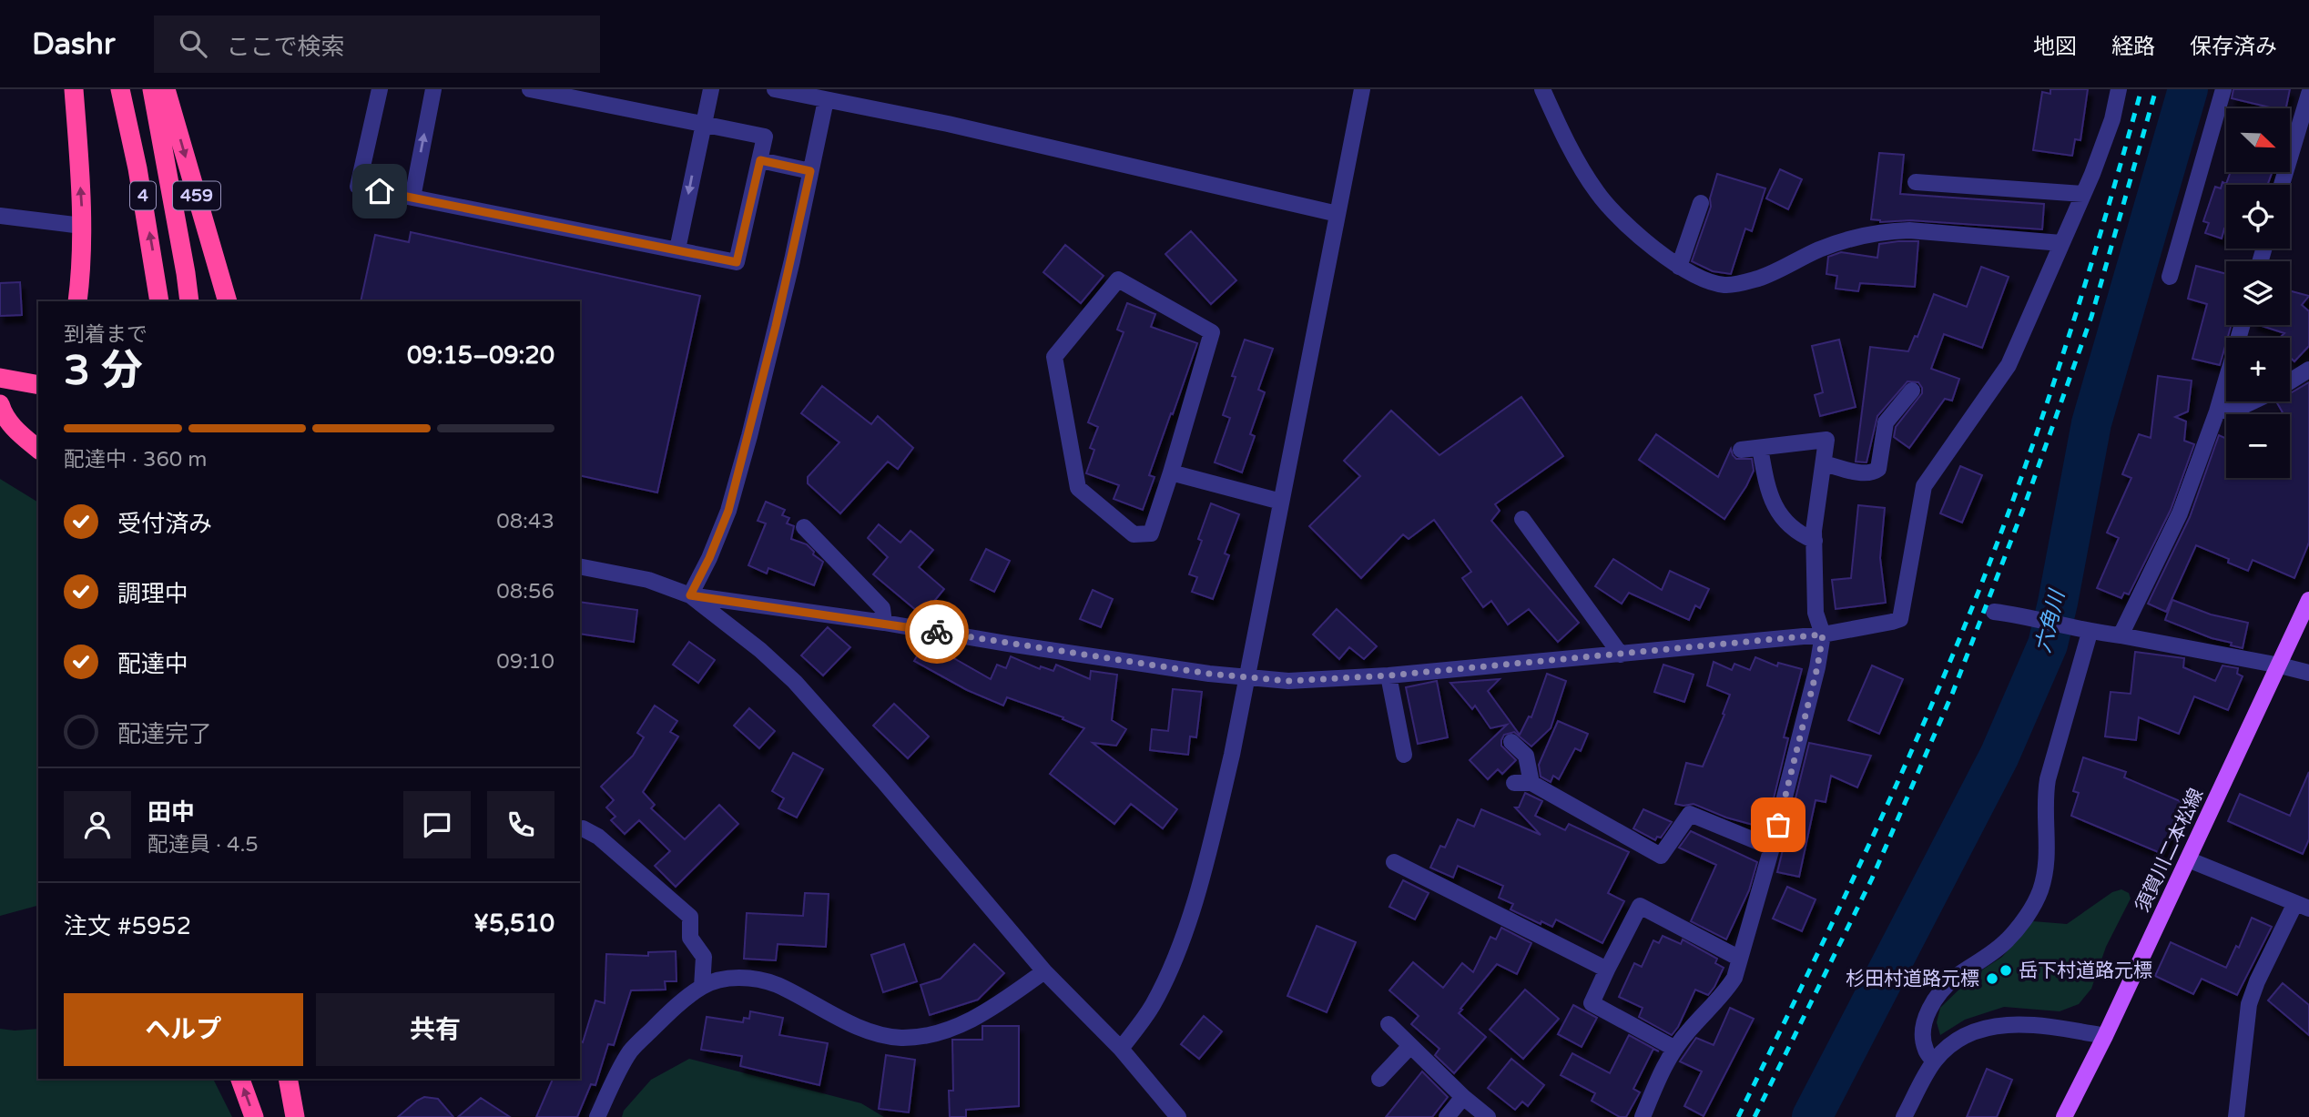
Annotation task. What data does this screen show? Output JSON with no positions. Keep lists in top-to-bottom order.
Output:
{
  "streets": {
    "highway": ["4", "459"],
    "main road": ["須賀川二本松線"]
  },
  "water": ["六角川"],
  "places": ["岳下村道路元標", "杉田村道路元標"],
  "north": "bottom right",
  "page": {
    "header": "Dashr",
    "search": "ここで検索",
    "nav": ["地図", "経路", "保存済み"],
    "map_buttons": ["+", "−"],
    "heading": ["3 分", "到着まで", "09:15–09:20"],
    "panel": [
      "田中",
      "配達員 · 4.5",
      "注文 #5952",
      "¥5,510"
    ],
    "bar": "配達中 · 360 m",
    "list": [
      ["受付済み", "08:43"],
      ["調理中", "08:56"],
      ["配達中", "09:10"],
      "配達完了"
    ],
    "buttons": ["ヘルプ", "共有"]
  }
}
